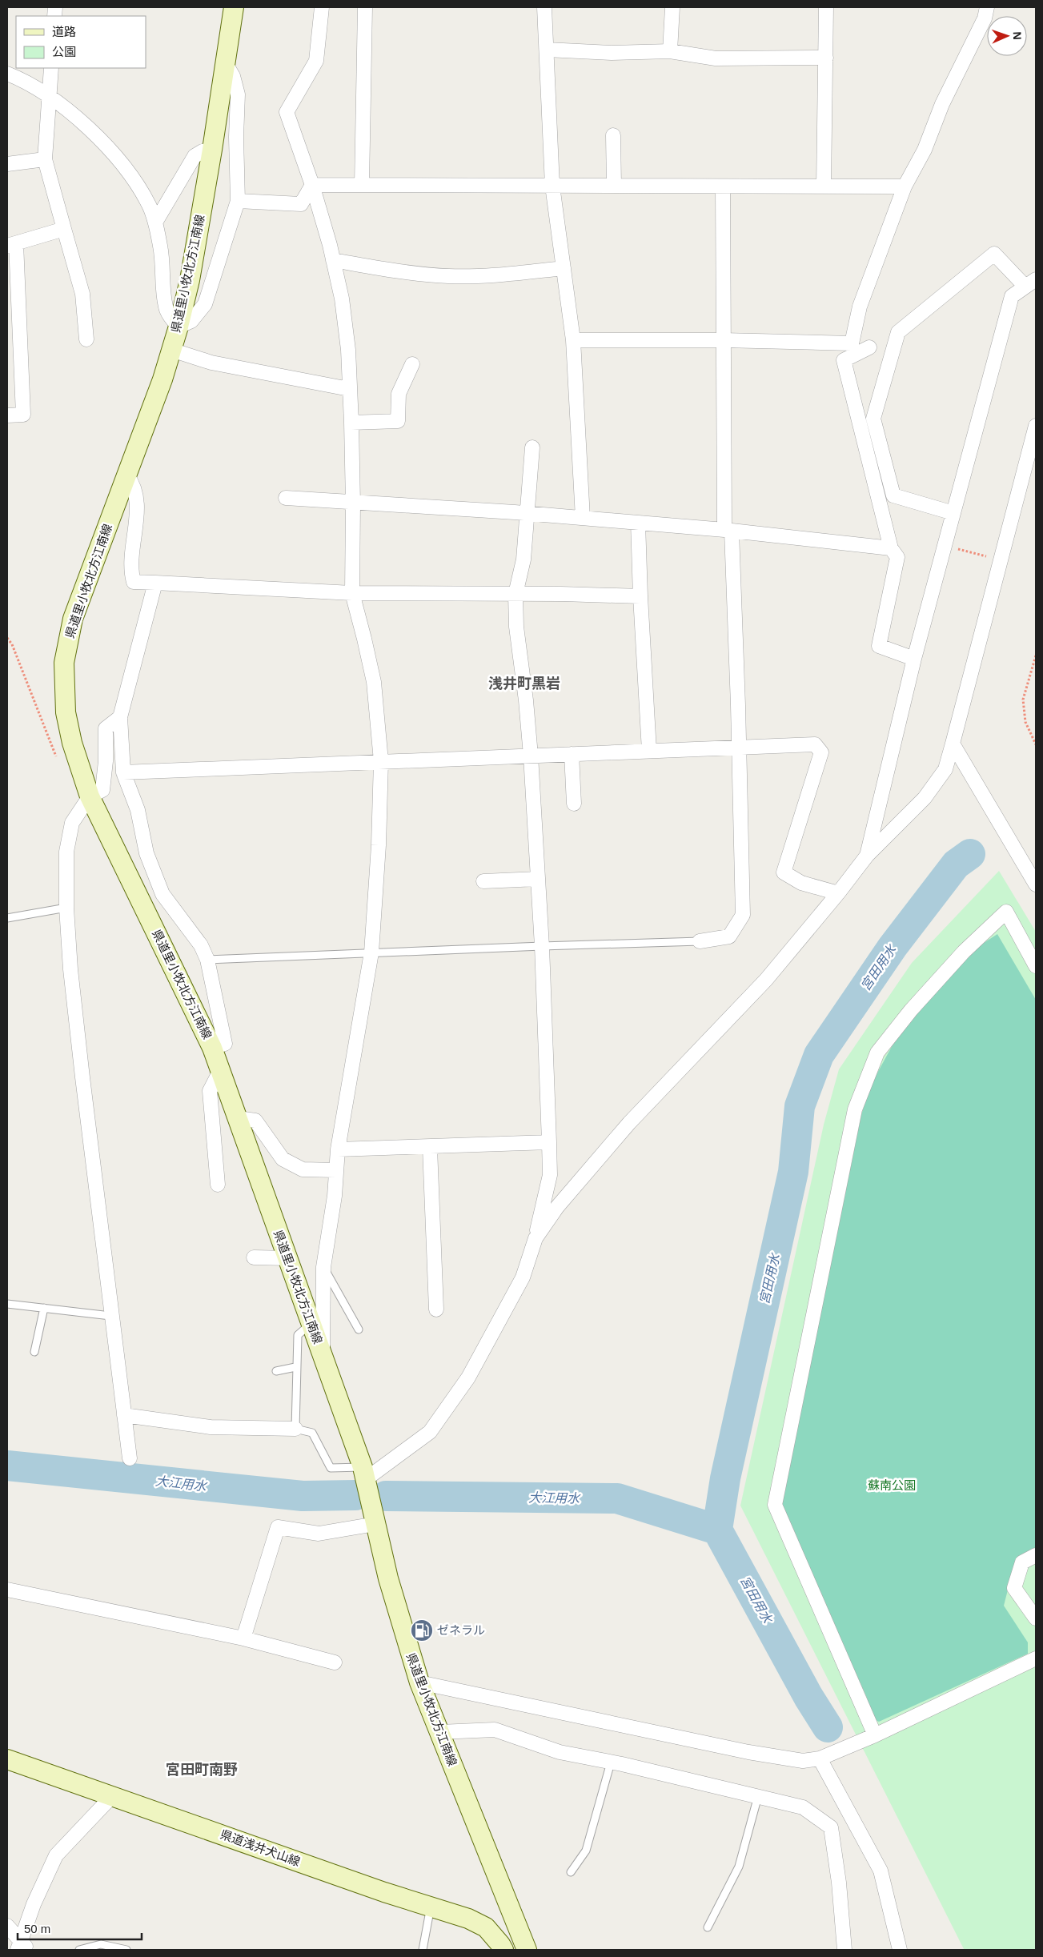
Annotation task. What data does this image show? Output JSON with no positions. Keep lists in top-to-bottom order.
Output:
{
  "streets": {
    "main road": ["県道里小牧北方江南線", "県道浅井犬山線"]
  },
  "districts": ["浅井町黒岩", "宮田町南野"],
  "water": ["宮田用水", "大江用水"],
  "parks": ["蘇南公園"],
  "places": {
    "fuel station": ["ゼネラル"]
  },
  "legend": ["道路", "公園"],
  "scale_bar": "50 m",
  "north": "right"
}
